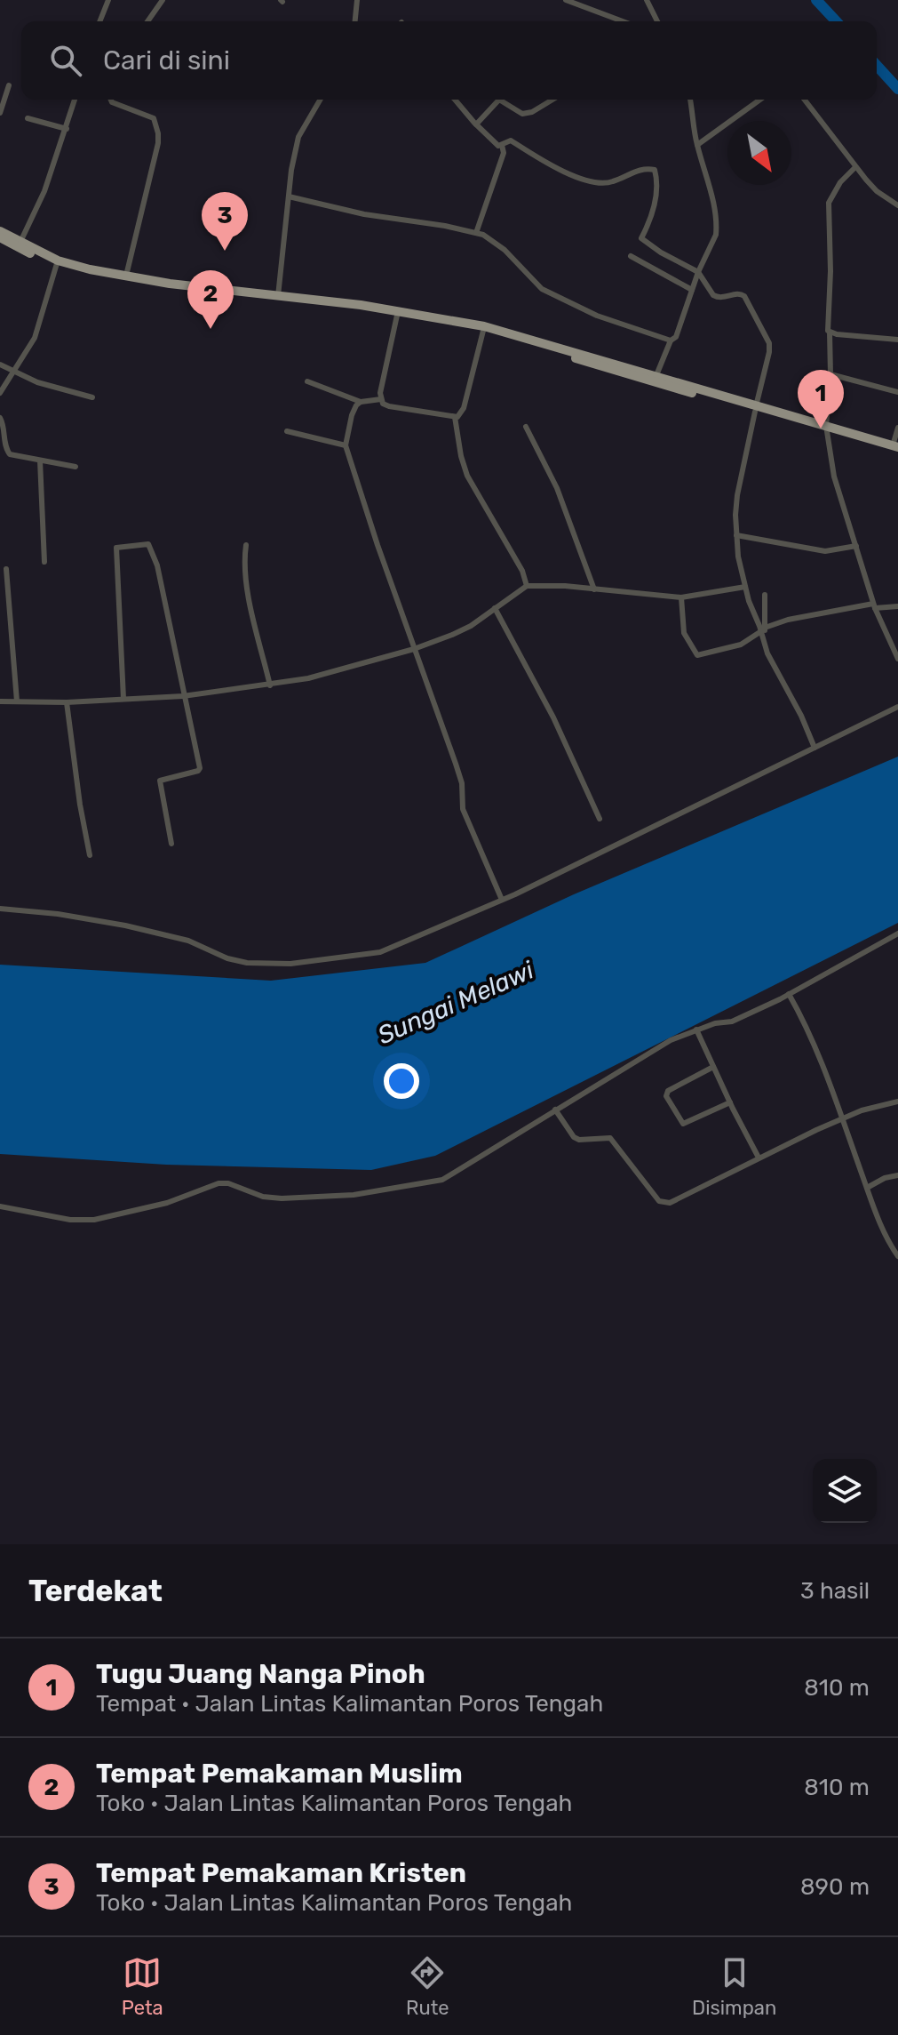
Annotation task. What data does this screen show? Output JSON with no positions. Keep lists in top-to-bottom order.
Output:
{
  "water": ["Sungai Melawi"],
  "north": "bottom right",
  "page": {
    "search": "Cari di sini",
    "pins": ["3", "2", "1"],
    "heading": ["Terdekat", "3 hasil"],
    "list": [
      {
        "mark": "1",
        "name": "Tugu Juang Nanga Pinoh",
        "note": "Tempat · Jalan Lintas Kalimantan Poros Tengah",
        "value": "810 m"
      },
      {
        "mark": "2",
        "name": "Tempat Pemakaman Muslim",
        "note": "Toko · Jalan Lintas Kalimantan Poros Tengah",
        "value": "810 m"
      },
      {
        "mark": "3",
        "name": "Tempat Pemakaman Kristen",
        "note": "Toko · Jalan Lintas Kalimantan Poros Tengah",
        "value": "890 m"
      }
    ],
    "nav": ["Peta", "Rute", "Disimpan"]
  }
}
